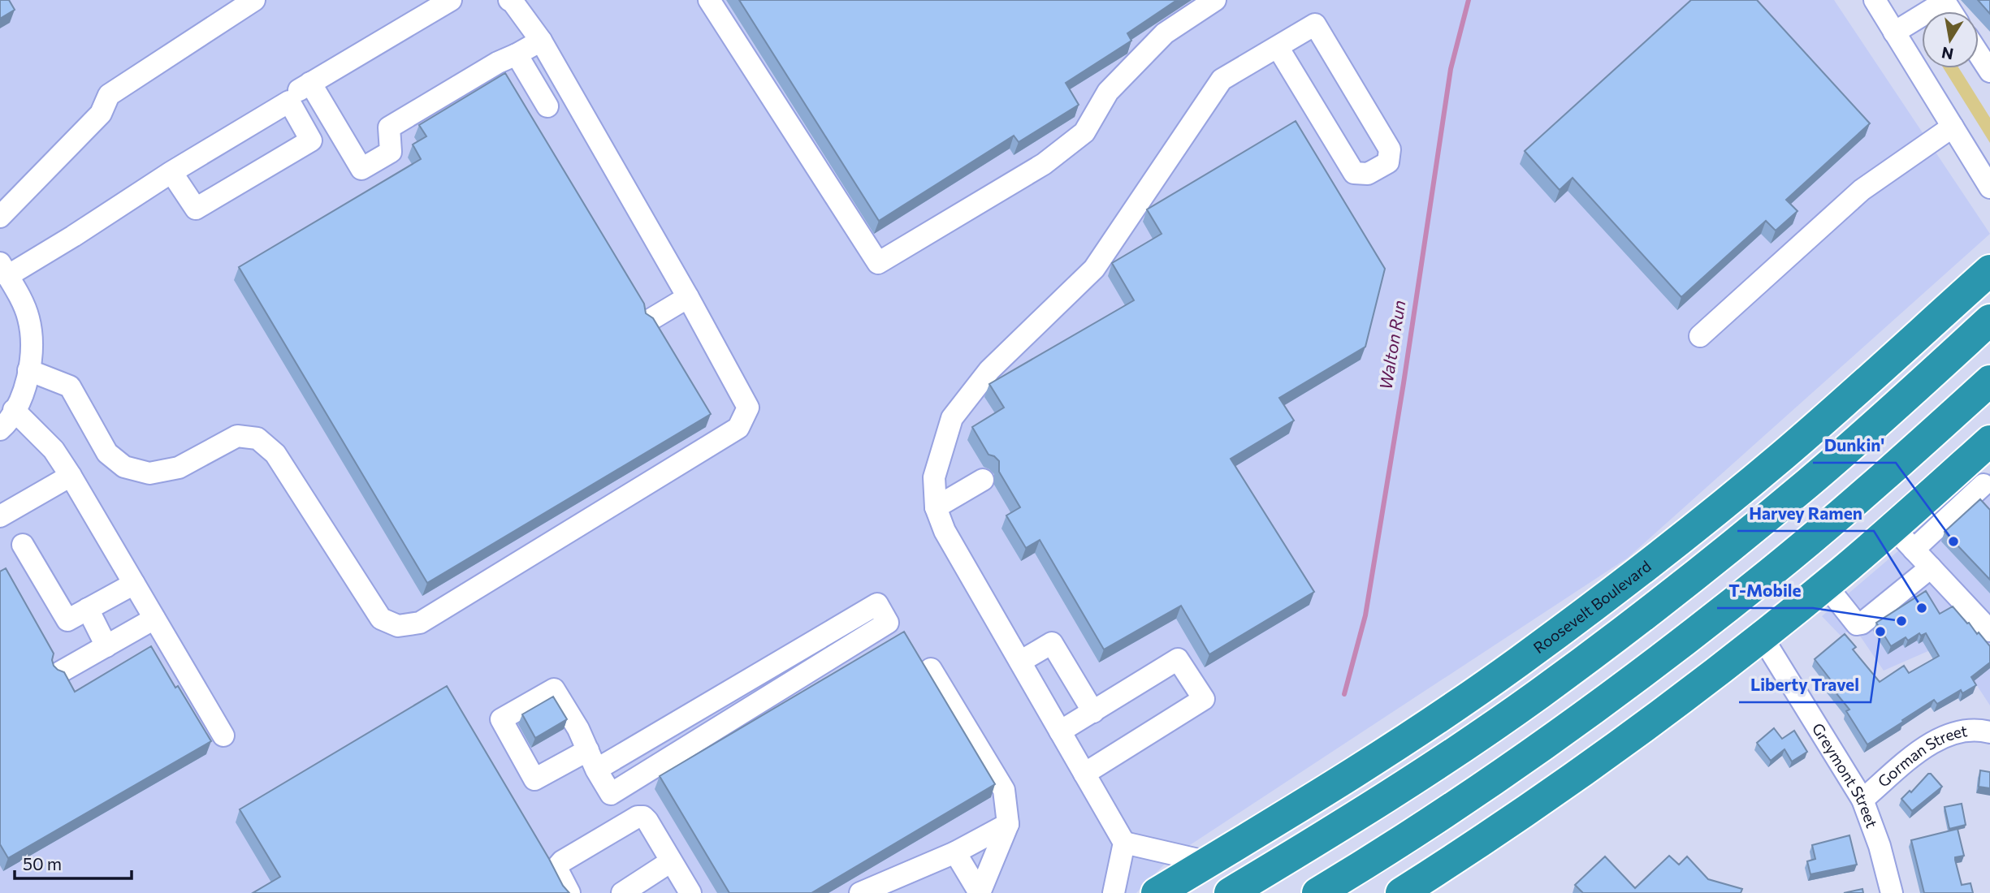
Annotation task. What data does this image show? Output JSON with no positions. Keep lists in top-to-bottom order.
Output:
{
  "streets": {
    "highway": ["Roosevelt Boulevard"],
    "street": ["Gorman Street", "Greymont Street"]
  },
  "crossings": [
    ["Gorman Street", "Greymont Street"]
  ],
  "water": ["Walton Run"],
  "places": [
    "Dunkin'",
    "Harvey Ramen",
    "T-Mobile",
    "Liberty Travel"
  ],
  "scale_bar": "50 m",
  "north": "bottom"
}
